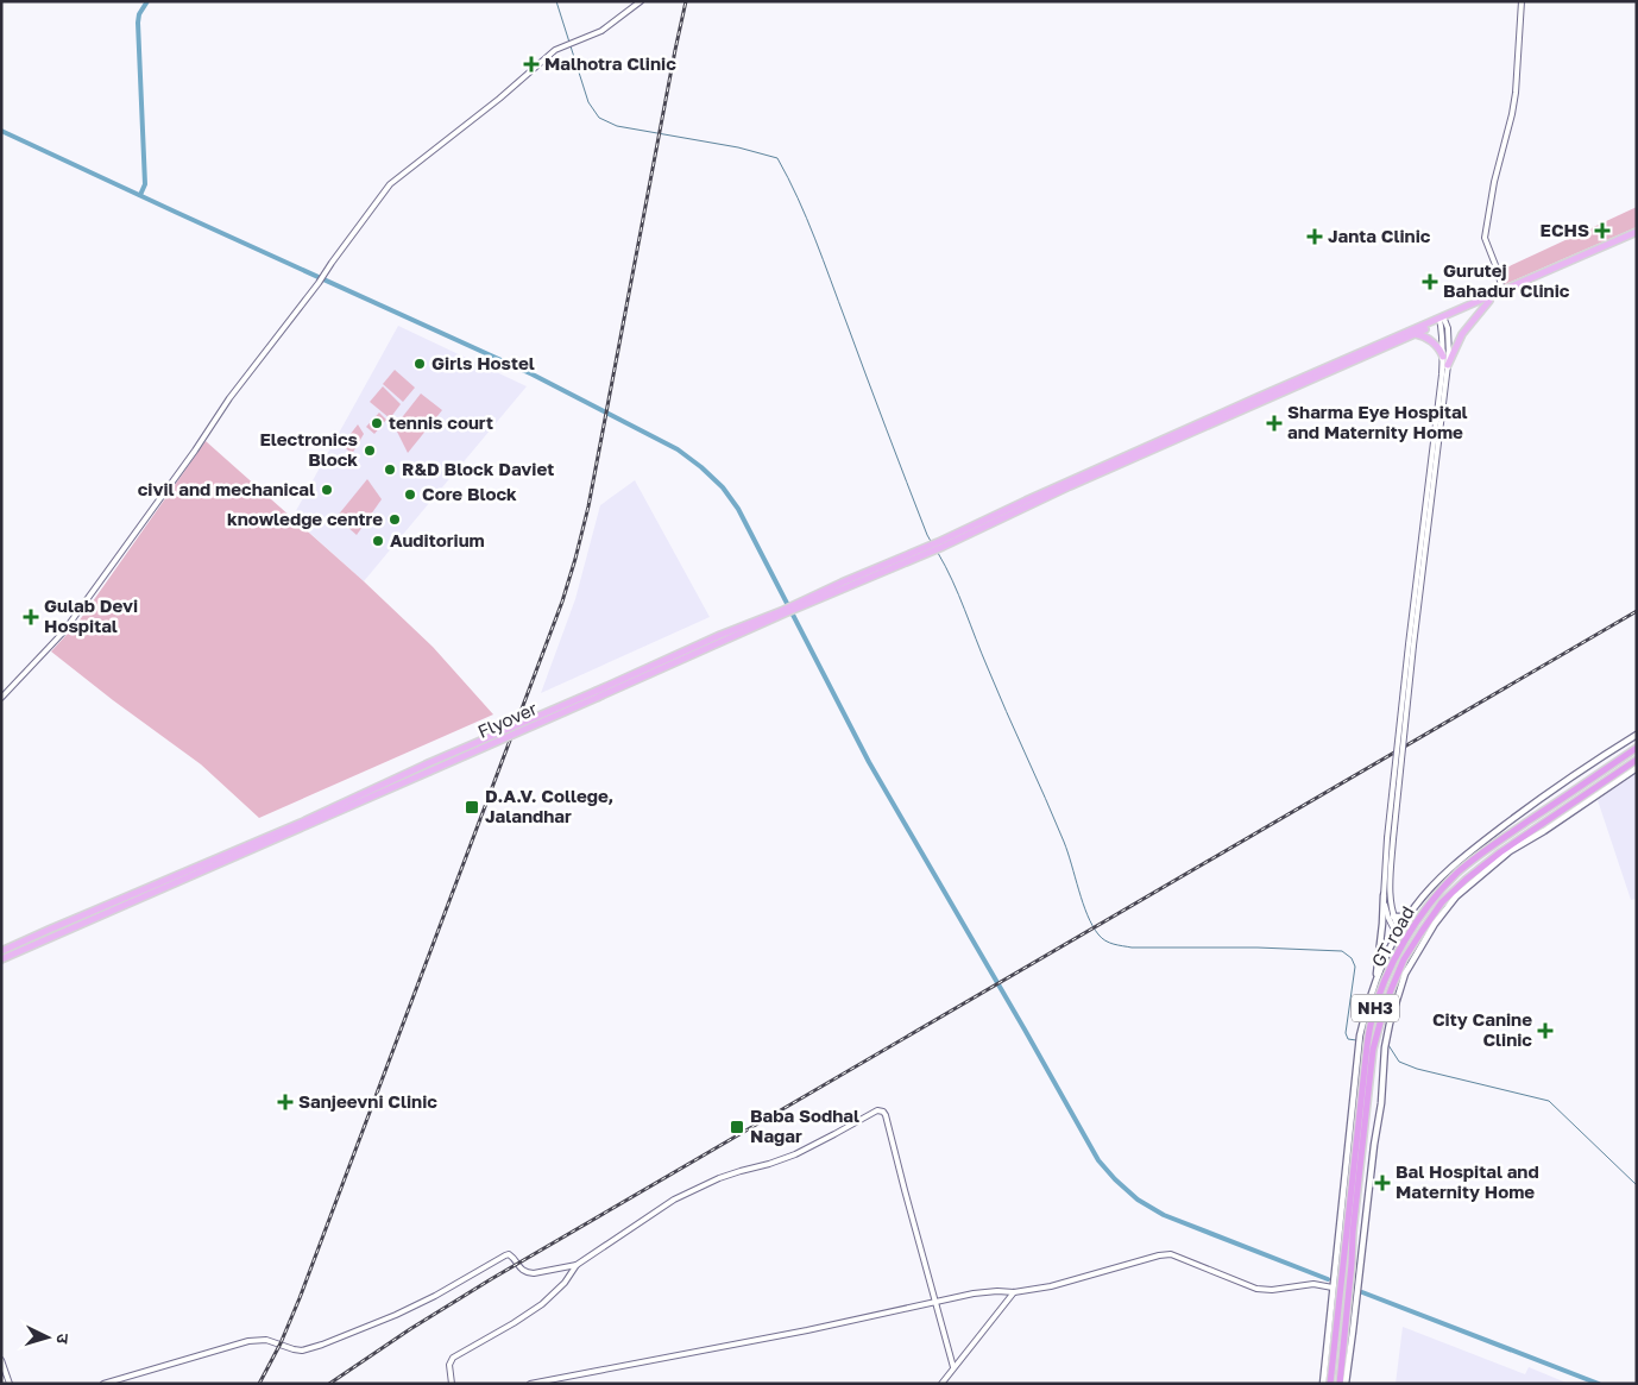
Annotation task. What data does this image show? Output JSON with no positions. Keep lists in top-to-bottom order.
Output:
{
  "streets": {
    "highway": ["GT road", "NH3"],
    "main road": ["Flyover"]
  },
  "places": {
    "health": [
      "Malhotra Clinic",
      "ECHS",
      "Janta Clinic",
      "Gurutej Bahadur Clinic",
      "Sharma Eye Hospital and Maternity Home",
      "Gulab Devi Hospital",
      "City Canine Clinic",
      "Sanjeevni Clinic",
      "Bal Hospital and Maternity Home"
    ],
    "other": [
      "Girls Hostel",
      "tennis court",
      "Electronics Block",
      "R&D Block Daviet",
      "civil and mechanical",
      "Core Block",
      "knowledge centre",
      "Auditorium"
    ],
    "transit": ["D.A.V. College, Jalandhar", "Baba Sodhal Nagar"]
  },
  "north": "right"
}
